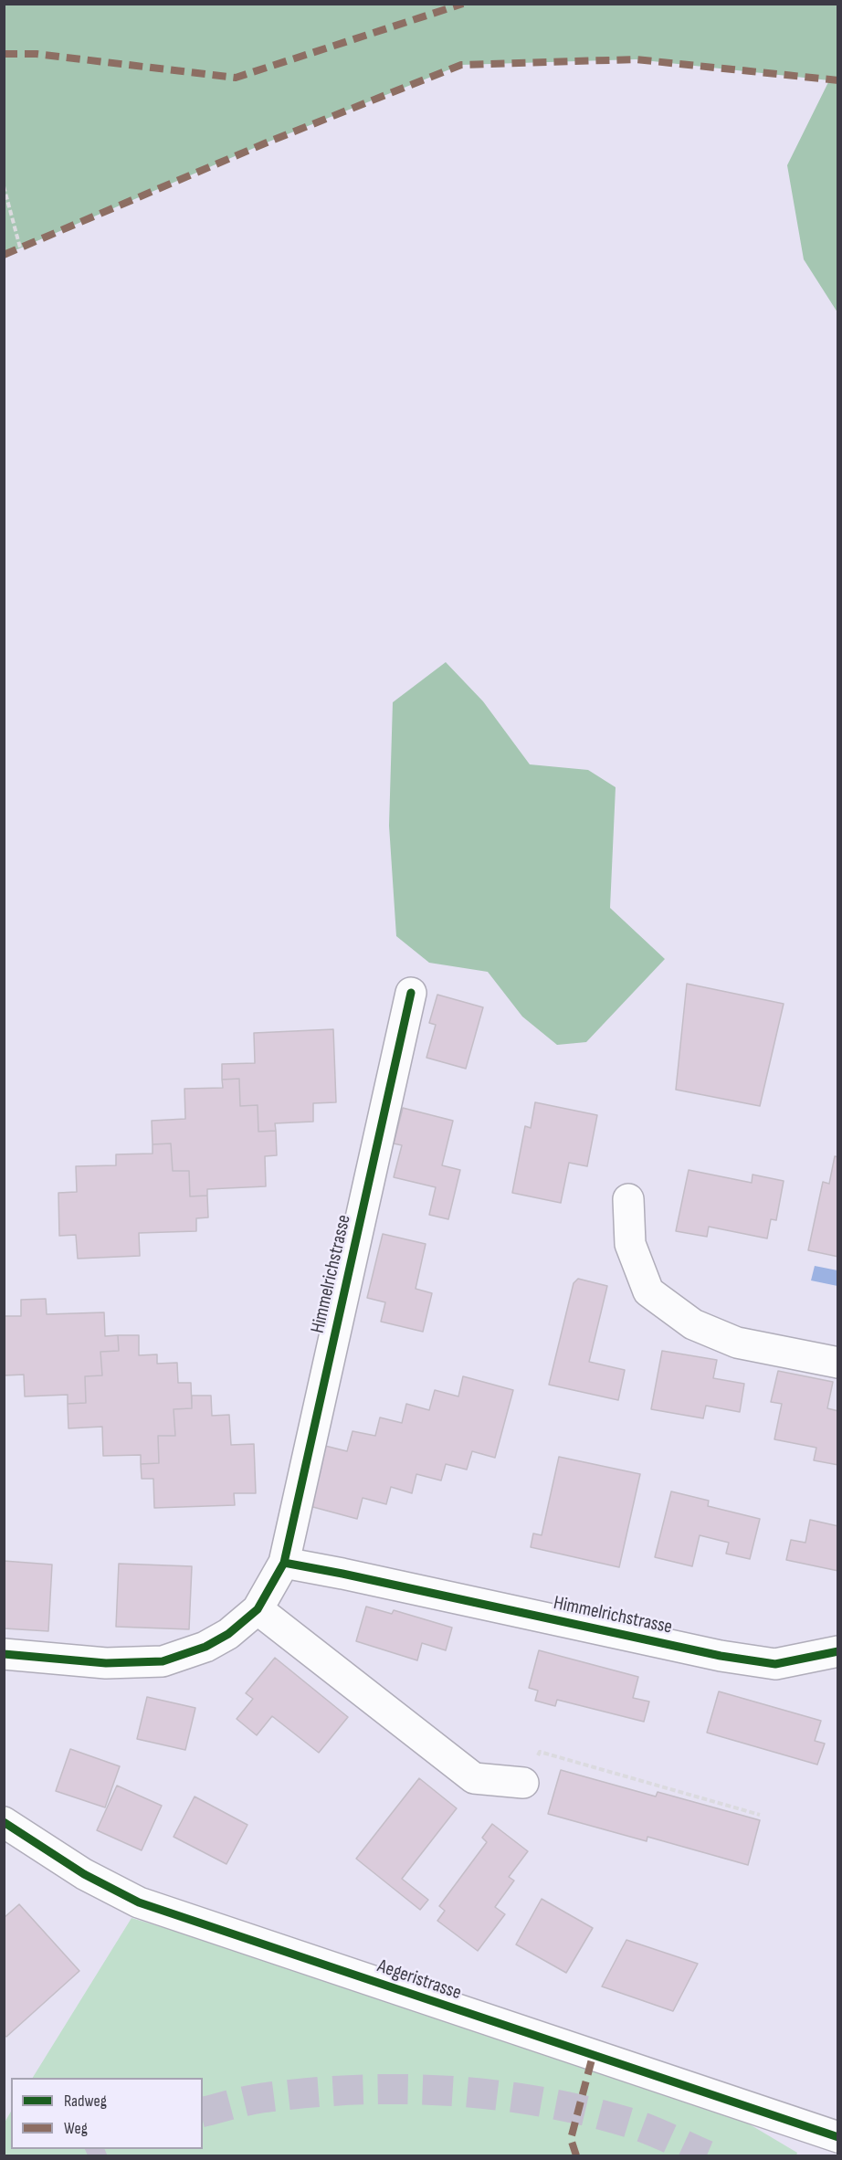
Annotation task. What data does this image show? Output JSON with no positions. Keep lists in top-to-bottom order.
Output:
{
  "streets": {
    "street": ["Himmelrichstrasse", "Aegeristrasse"]
  },
  "legend": ["Radweg", "Weg"]
}
